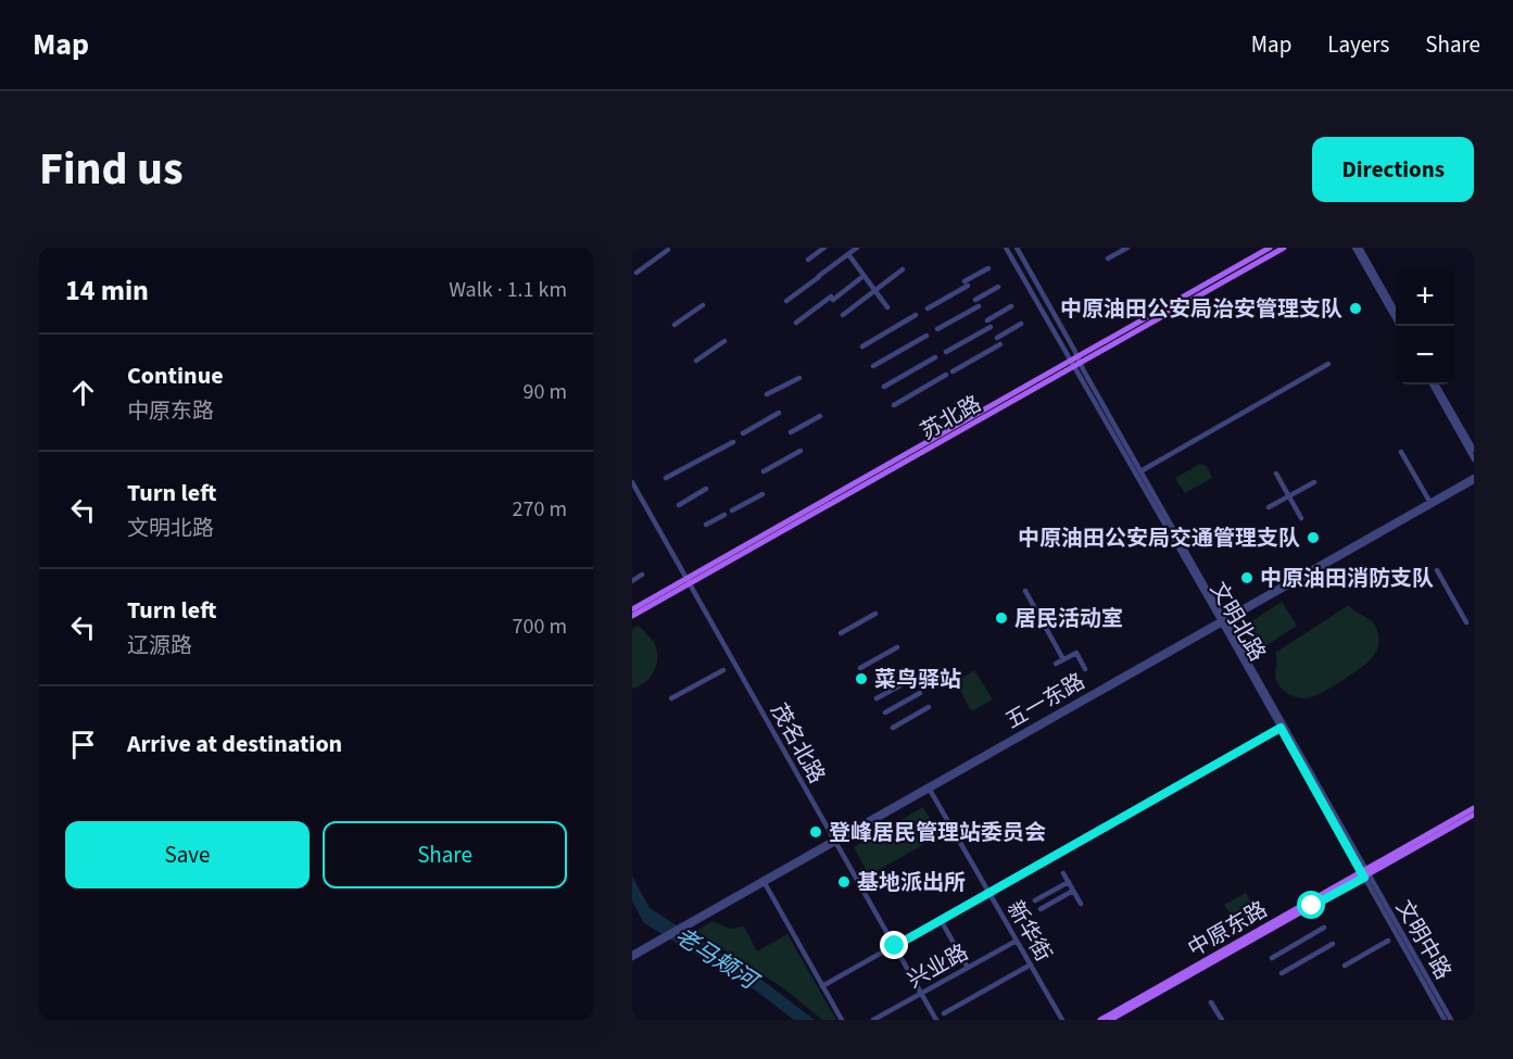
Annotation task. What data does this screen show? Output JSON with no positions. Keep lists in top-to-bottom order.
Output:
{
  "streets": {
    "main road": ["苏北路", "中原东路"],
    "street": [
      "文明北路",
      "五一东路",
      "茂名北路",
      "新华街",
      "文明中路",
      "兴业路"
    ]
  },
  "crossings": [
    ["苏北路", "文明北路"],
    ["苏北路", "茂名北路"],
    ["文明北路", "五一东路"],
    ["文明北路", "中原东路"],
    ["文明北路", "文明中路"],
    ["五一东路", "茂名北路"],
    ["五一东路", "新华街"],
    ["茂名北路", "兴业路"],
    ["中原东路", "文明中路"],
    ["新华街", "兴业路"]
  ],
  "water": ["老马颊河"],
  "places": [
    "中原油田公安局治安管理支队",
    "中原油田公安局交通管理支队",
    "中原油田消防支队",
    "居民活动室",
    "菜鸟驿站",
    "登峰居民管理站委员会",
    "基地派出所"
  ],
  "page": {
    "header": "Map",
    "nav": ["Map", "Layers", "Share"],
    "title": "Find us",
    "buttons": [
      "Directions",
      ["Save", "Share"]
    ],
    "heading": ["14 min", "Walk · 1.1 km"],
    "map_buttons": ["+", "−"],
    "list": [
      ["Continue", "中原东路", "90 m"],
      ["Turn left", "文明北路", "270 m"],
      ["Turn left", "辽源路", "700 m"],
      "Arrive at destination"
    ]
  }
}
